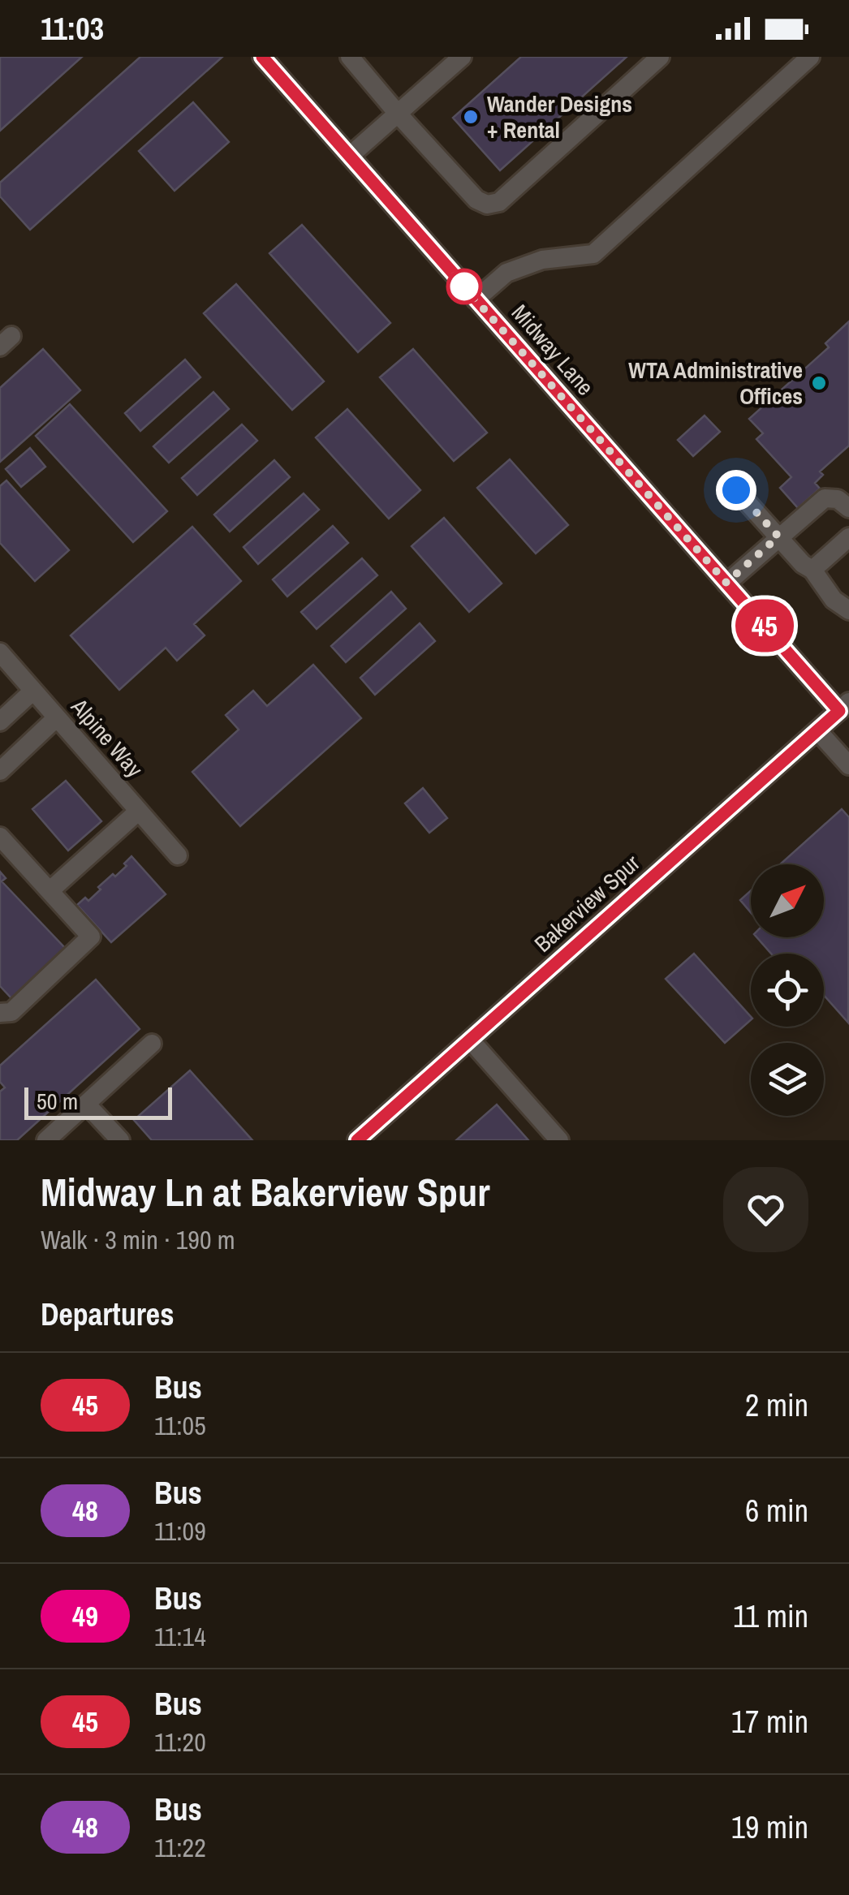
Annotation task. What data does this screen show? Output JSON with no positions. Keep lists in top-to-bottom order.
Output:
{
  "streets": {
    "street": ["Midway Lane", "Alpine Way", "Bakerview Spur"]
  },
  "crossings": [
    ["Midway Lane", "Bakerview Spur"]
  ],
  "places": ["Wander Designs + Rental", "WTA Administrative Offices"],
  "lines": ["bus line 45"],
  "scale_bar": "50 m",
  "north": "top right",
  "page": {
    "status": "11:03",
    "on_map": "45",
    "scale": "50 m",
    "heading": [
      ["Midway Ln at Bakerview Spur", "Walk · 3 min · 190 m"],
      "Departures"
    ],
    "list": [
      {
        "mark": "45",
        "name": "Bus",
        "note": "11:05",
        "value": "2 min"
      },
      {
        "mark": "48",
        "name": "Bus",
        "note": "11:09",
        "value": "6 min"
      },
      {
        "mark": "49",
        "name": "Bus",
        "note": "11:14",
        "value": "11 min"
      },
      {
        "mark": "45",
        "name": "Bus",
        "note": "11:20",
        "value": "17 min"
      },
      {
        "mark": "48",
        "name": "Bus",
        "note": "11:22",
        "value": "19 min"
      }
    ]
  }
}
